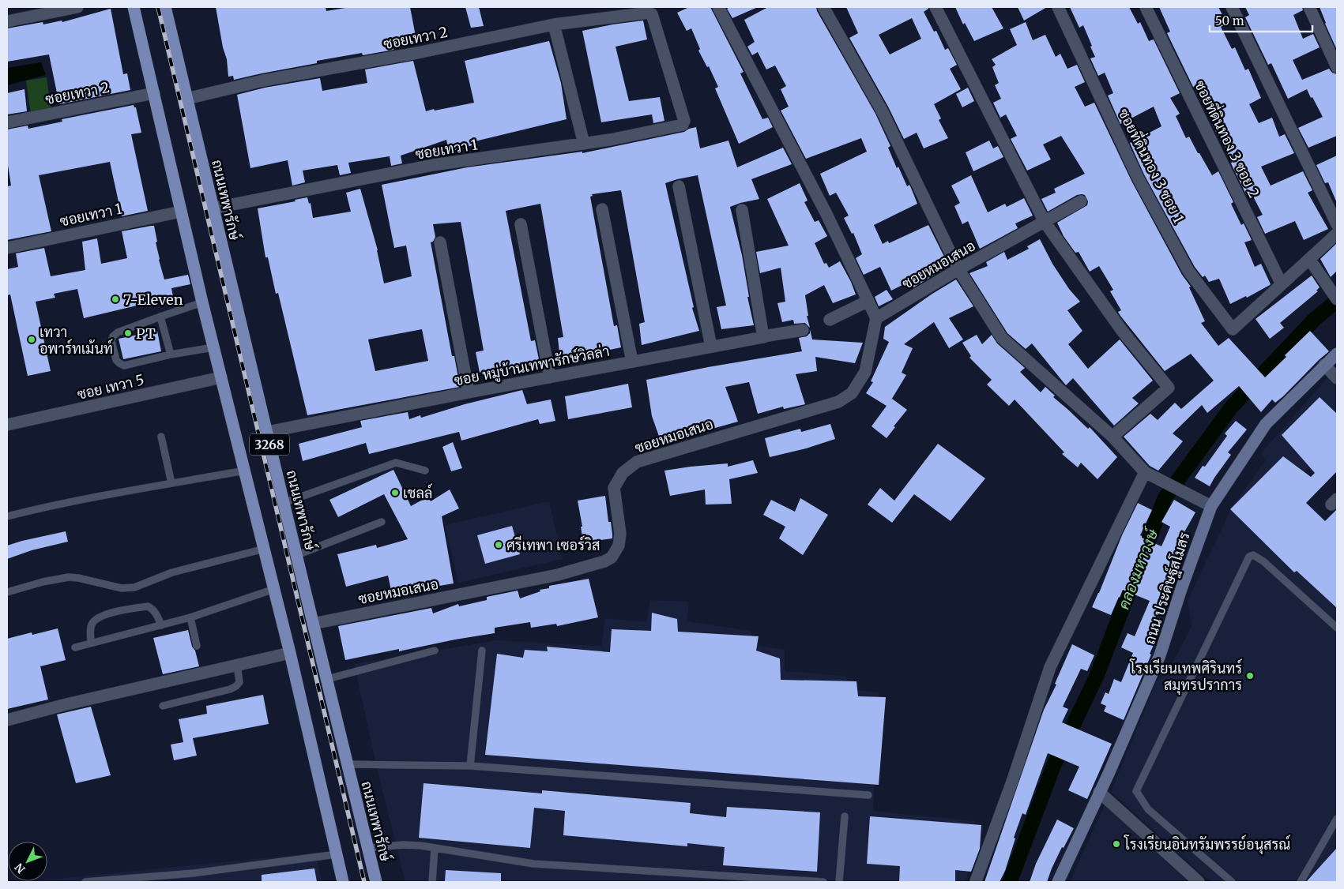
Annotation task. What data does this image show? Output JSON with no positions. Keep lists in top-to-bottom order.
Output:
{
  "streets": {
    "main road": ["ถนนเทพารักษ์", "3268"],
    "street": [
      "ซอยเทวา 2",
      "ซอยที่ดินทอง 3 ซอย 2",
      "ซอยเทวา 1",
      "ซอยที่ดินทอง 3 ซอย 1",
      "ซอยหมอเสนอ",
      "ซอย หมู่บ้านเทพารักษ์วิลล่า",
      "ซอย เทวา 5",
      "ถนน ประดิษฐ์สโมสร"
    ]
  },
  "crossings": [
    ["ซอยเทวา 2", "ซอยเทวา 1"],
    ["ซอยเทวา 2", "ถนนเทพารักษ์"],
    ["ซอยเทวา 2", "3268"],
    ["ซอยที่ดินทอง 3 ซอย 2", "ซอยที่ดินทอง 3 ซอย 1"],
    ["ซอยเทวา 1", "ถนนเทพารักษ์"],
    ["ซอยเทวา 1", "3268"],
    ["ถนนเทพารักษ์", "ซอยหมอเสนอ"],
    ["ถนนเทพารักษ์", "ซอย หมู่บ้านเทพารักษ์วิลล่า"],
    ["ซอย เทวา 5", "3268"]
  ],
  "water": ["คลองมหาวงษ์"],
  "places": [
    "7-Eleven",
    "PT",
    "เทวา อพาร์ทเม้นท์",
    "เชลล์",
    "ศรีเทพา เซอร์วิส",
    "โรงเรียนเทพศิรินทร์ สมุทรปราการ",
    "โรงเรียนอินทรัมพรรย์อนุสรณ์"
  ],
  "scale_bar": "50 m",
  "north": "bottom left"
}
